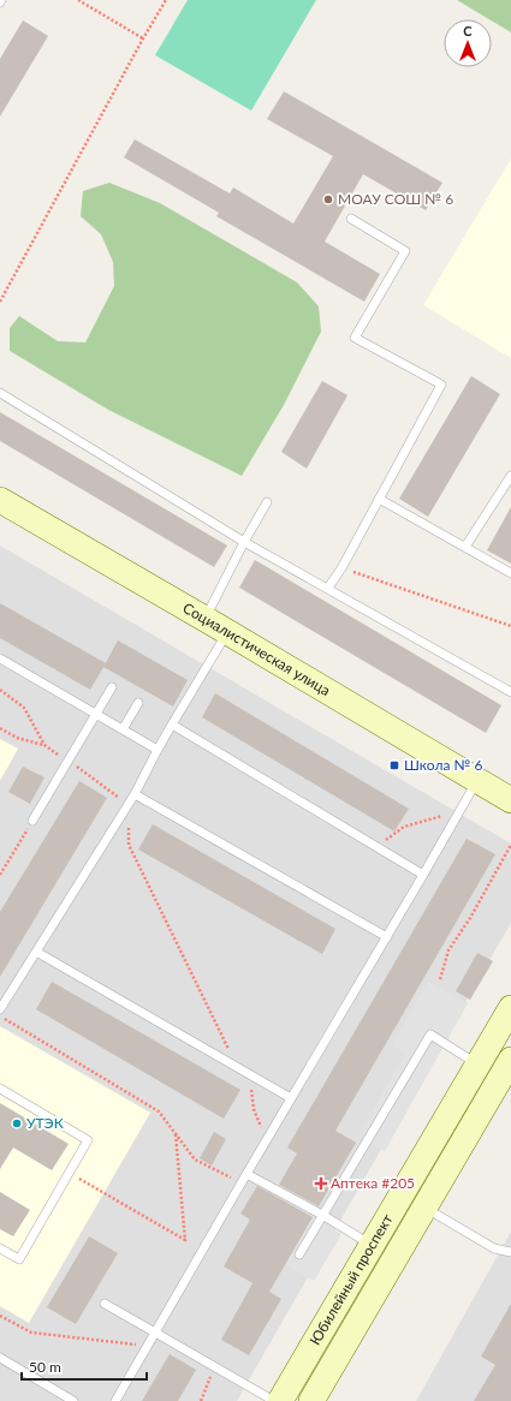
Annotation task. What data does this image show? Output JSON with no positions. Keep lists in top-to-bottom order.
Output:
{
  "streets": {
    "main road": ["Социалистическая улица", "Юбилейный проспект"]
  },
  "places": {
    "other": ["МОАУ СОШ № 6", "УТЭК"],
    "transit": ["Школа № 6"],
    "health": ["Аптека #205"]
  },
  "scale_bar": "50 m",
  "north": "top"
}
